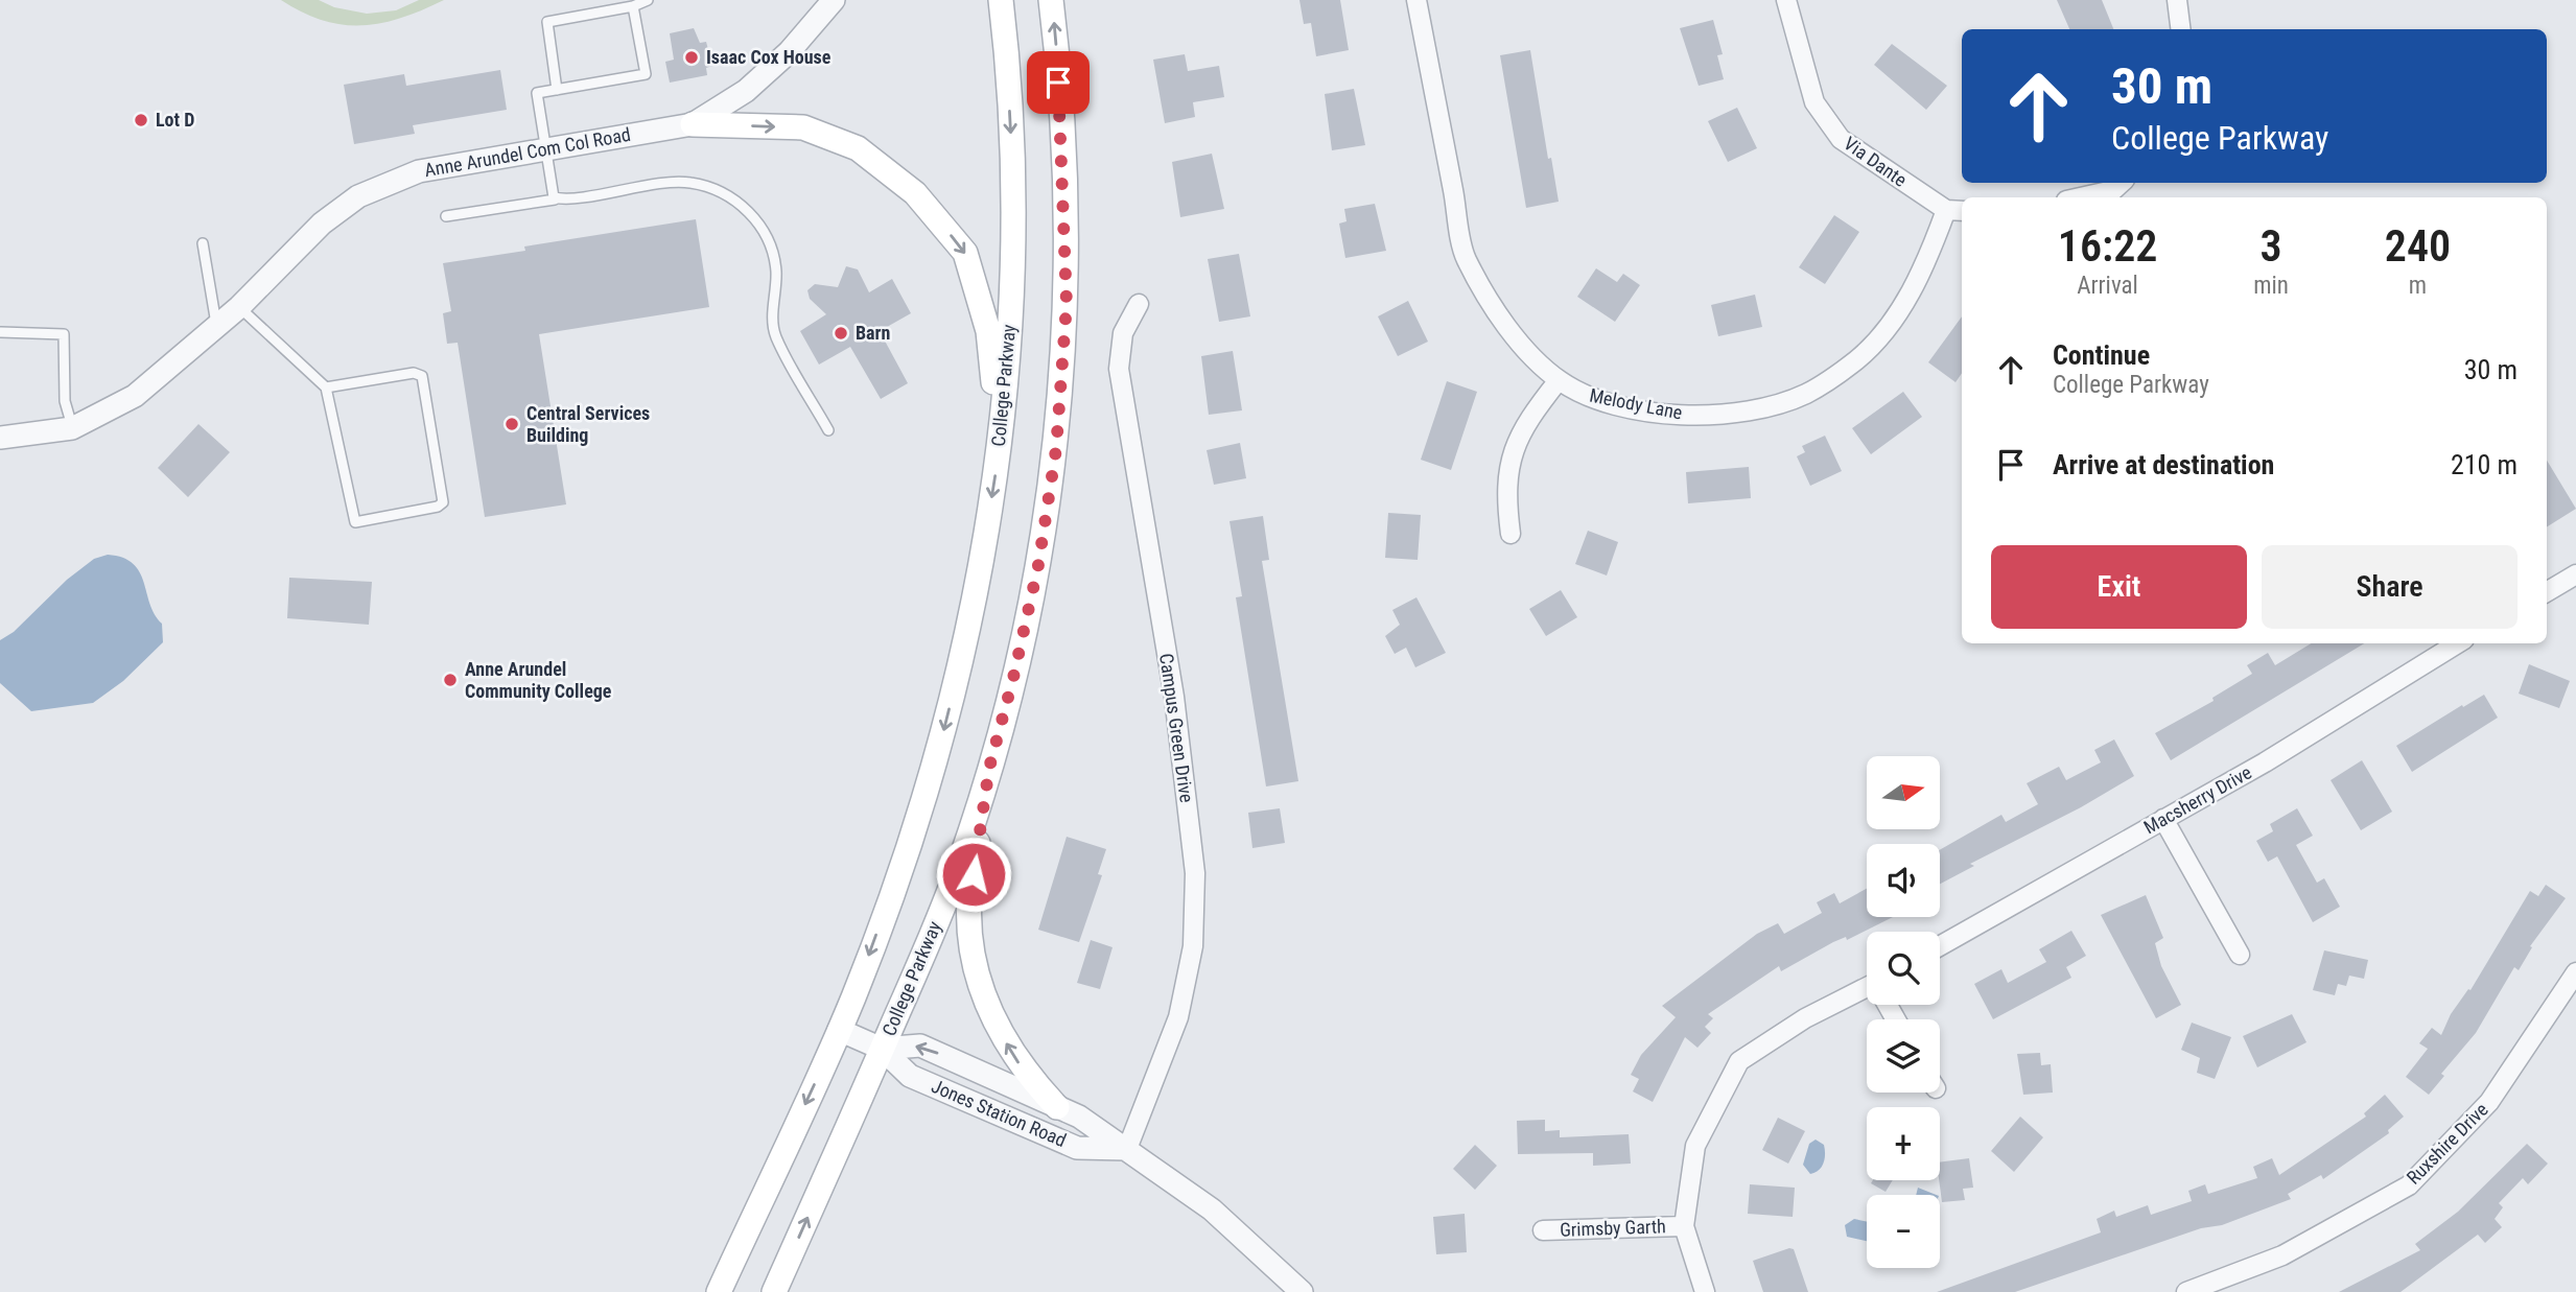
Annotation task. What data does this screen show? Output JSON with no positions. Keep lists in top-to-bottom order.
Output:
{
  "streets": {
    "main road": ["College Parkway"],
    "street": [
      "Anne Arundel Com Col Road",
      "Via Dante",
      "Melody Lane",
      "Campus Green Drive",
      "Macsherry Drive",
      "Jones Station Road",
      "Ruxshire Drive",
      "Grimsby Garth"
    ]
  },
  "crossings": [
    ["Via Dante", "Melody Lane"],
    ["College Parkway", "Jones Station Road"],
    ["Campus Green Drive", "Jones Station Road"]
  ],
  "places": [
    "Isaac Cox House",
    "Lot D",
    "Barn",
    "Central Services Building",
    "Anne Arundel Community College"
  ],
  "north": "right",
  "page": {
    "turn": ["30 m", "College Parkway"],
    "eta": [
      "16:22",
      "Arrival",
      "3",
      "min",
      "240",
      "m"
    ],
    "list": [
      {
        "name": "Continue",
        "note": "College Parkway",
        "value": "30 m"
      },
      {
        "name": "Arrive at destination",
        "value": "210 m"
      }
    ],
    "buttons": ["Exit", "Share"],
    "map_buttons": ["+", "−"]
  }
}
